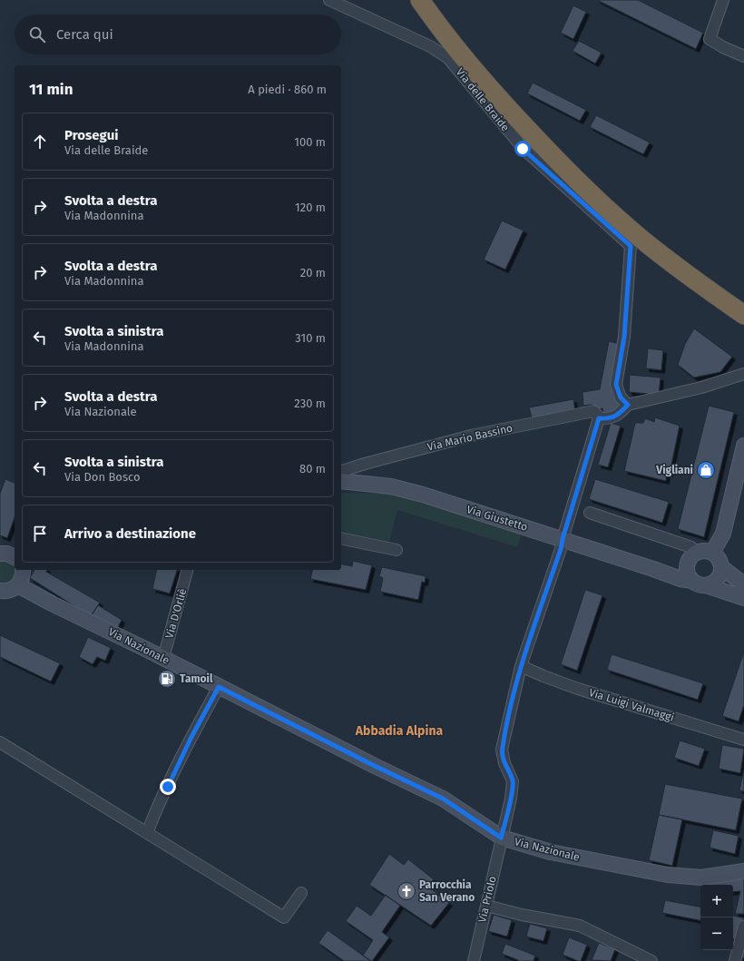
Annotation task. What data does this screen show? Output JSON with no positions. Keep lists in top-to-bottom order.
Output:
{
  "streets": {
    "street": [
      "Via delle Braide",
      "Via Mario Bassino",
      "Via Giustetto",
      "Via D'Orliè",
      "Via Nazionale",
      "Via Luigi Valmaggi",
      "Via Priolo"
    ]
  },
  "crossings": [
    ["Via Mario Bassino", "Via Priolo"],
    ["Via Giustetto", "Via Priolo"],
    ["Via D'Orliè", "Via Nazionale"],
    ["Via Nazionale", "Via Priolo"],
    ["Via Luigi Valmaggi", "Via Priolo"]
  ],
  "districts": ["Abbadia Alpina"],
  "places": {
    "shop": ["Vigliani"],
    "fuel station": ["Tamoil"],
    "church": ["Parrocchia San Verano"]
  },
  "page": {
    "search": "Cerca qui",
    "heading": ["11 min", "A piedi · 860 m"],
    "list": [
      ["Prosegui", "Via delle Braide", "100 m"],
      ["Svolta a destra", "Via Madonnina", "120 m"],
      ["Svolta a destra", "Via Madonnina", "20 m"],
      ["Svolta a sinistra", "Via Madonnina", "310 m"],
      ["Svolta a destra", "Via Nazionale", "230 m"],
      ["Svolta a sinistra", "Via Don Bosco", "80 m"],
      "Arrivo a destinazione"
    ],
    "map_buttons": ["+", "−"]
  }
}
